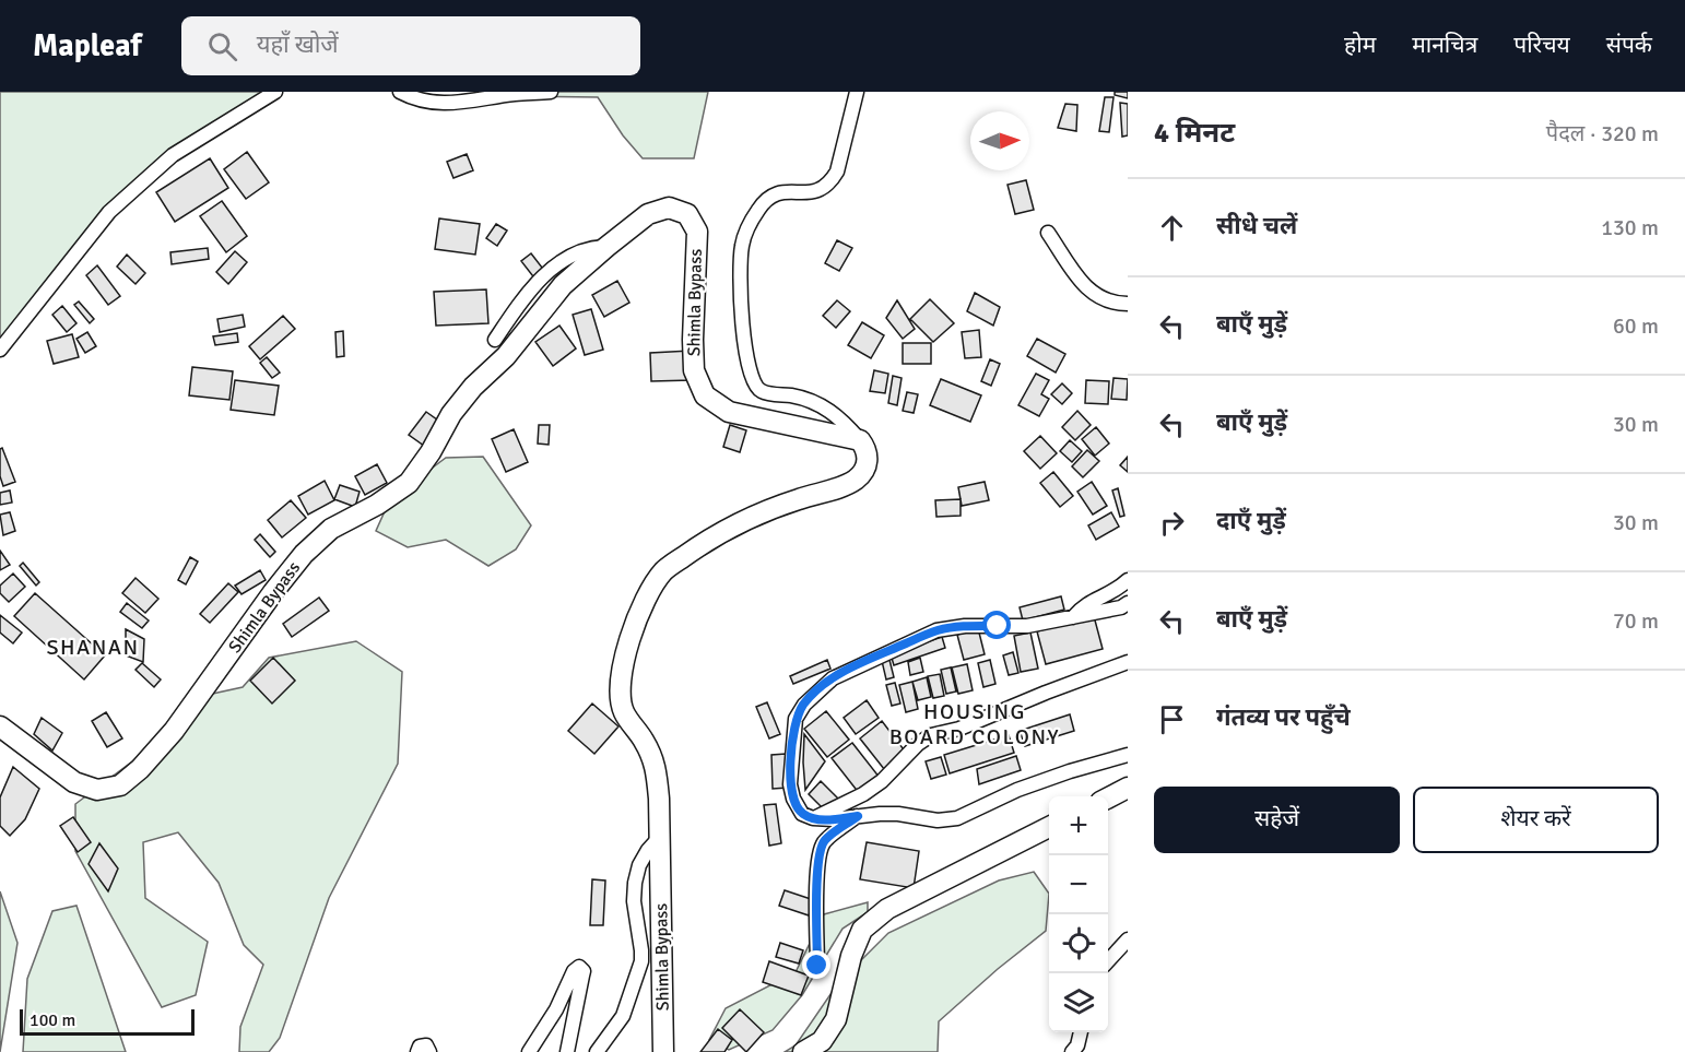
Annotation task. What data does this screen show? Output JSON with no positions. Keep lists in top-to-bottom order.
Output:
{
  "streets": {
    "highway": ["Shimla Bypass"]
  },
  "districts": ["SHANAN", "HOUSING BOARD COLONY"],
  "scale_bar": "100 m",
  "north": "right",
  "page": {
    "header": "Mapleaf",
    "search": "यहाँ खोजें",
    "nav": [
      "होम",
      "मानचित्र",
      "परिचय",
      "संपर्क"
    ],
    "heading": ["4 मिनट", "पैदल · 320 m"],
    "list": [
      ["सीधे चलें", "130 m"],
      ["बाएँ मुड़ें", "60 m"],
      ["बाएँ मुड़ें", "30 m"],
      ["दाएँ मुड़ें", "30 m"],
      ["बाएँ मुड़ें", "70 m"],
      "गंतव्य पर पहुँचे"
    ],
    "buttons": ["सहेजें", "शेयर करें"],
    "map_buttons": ["+", "−"],
    "scale": "100 m"
  }
}
